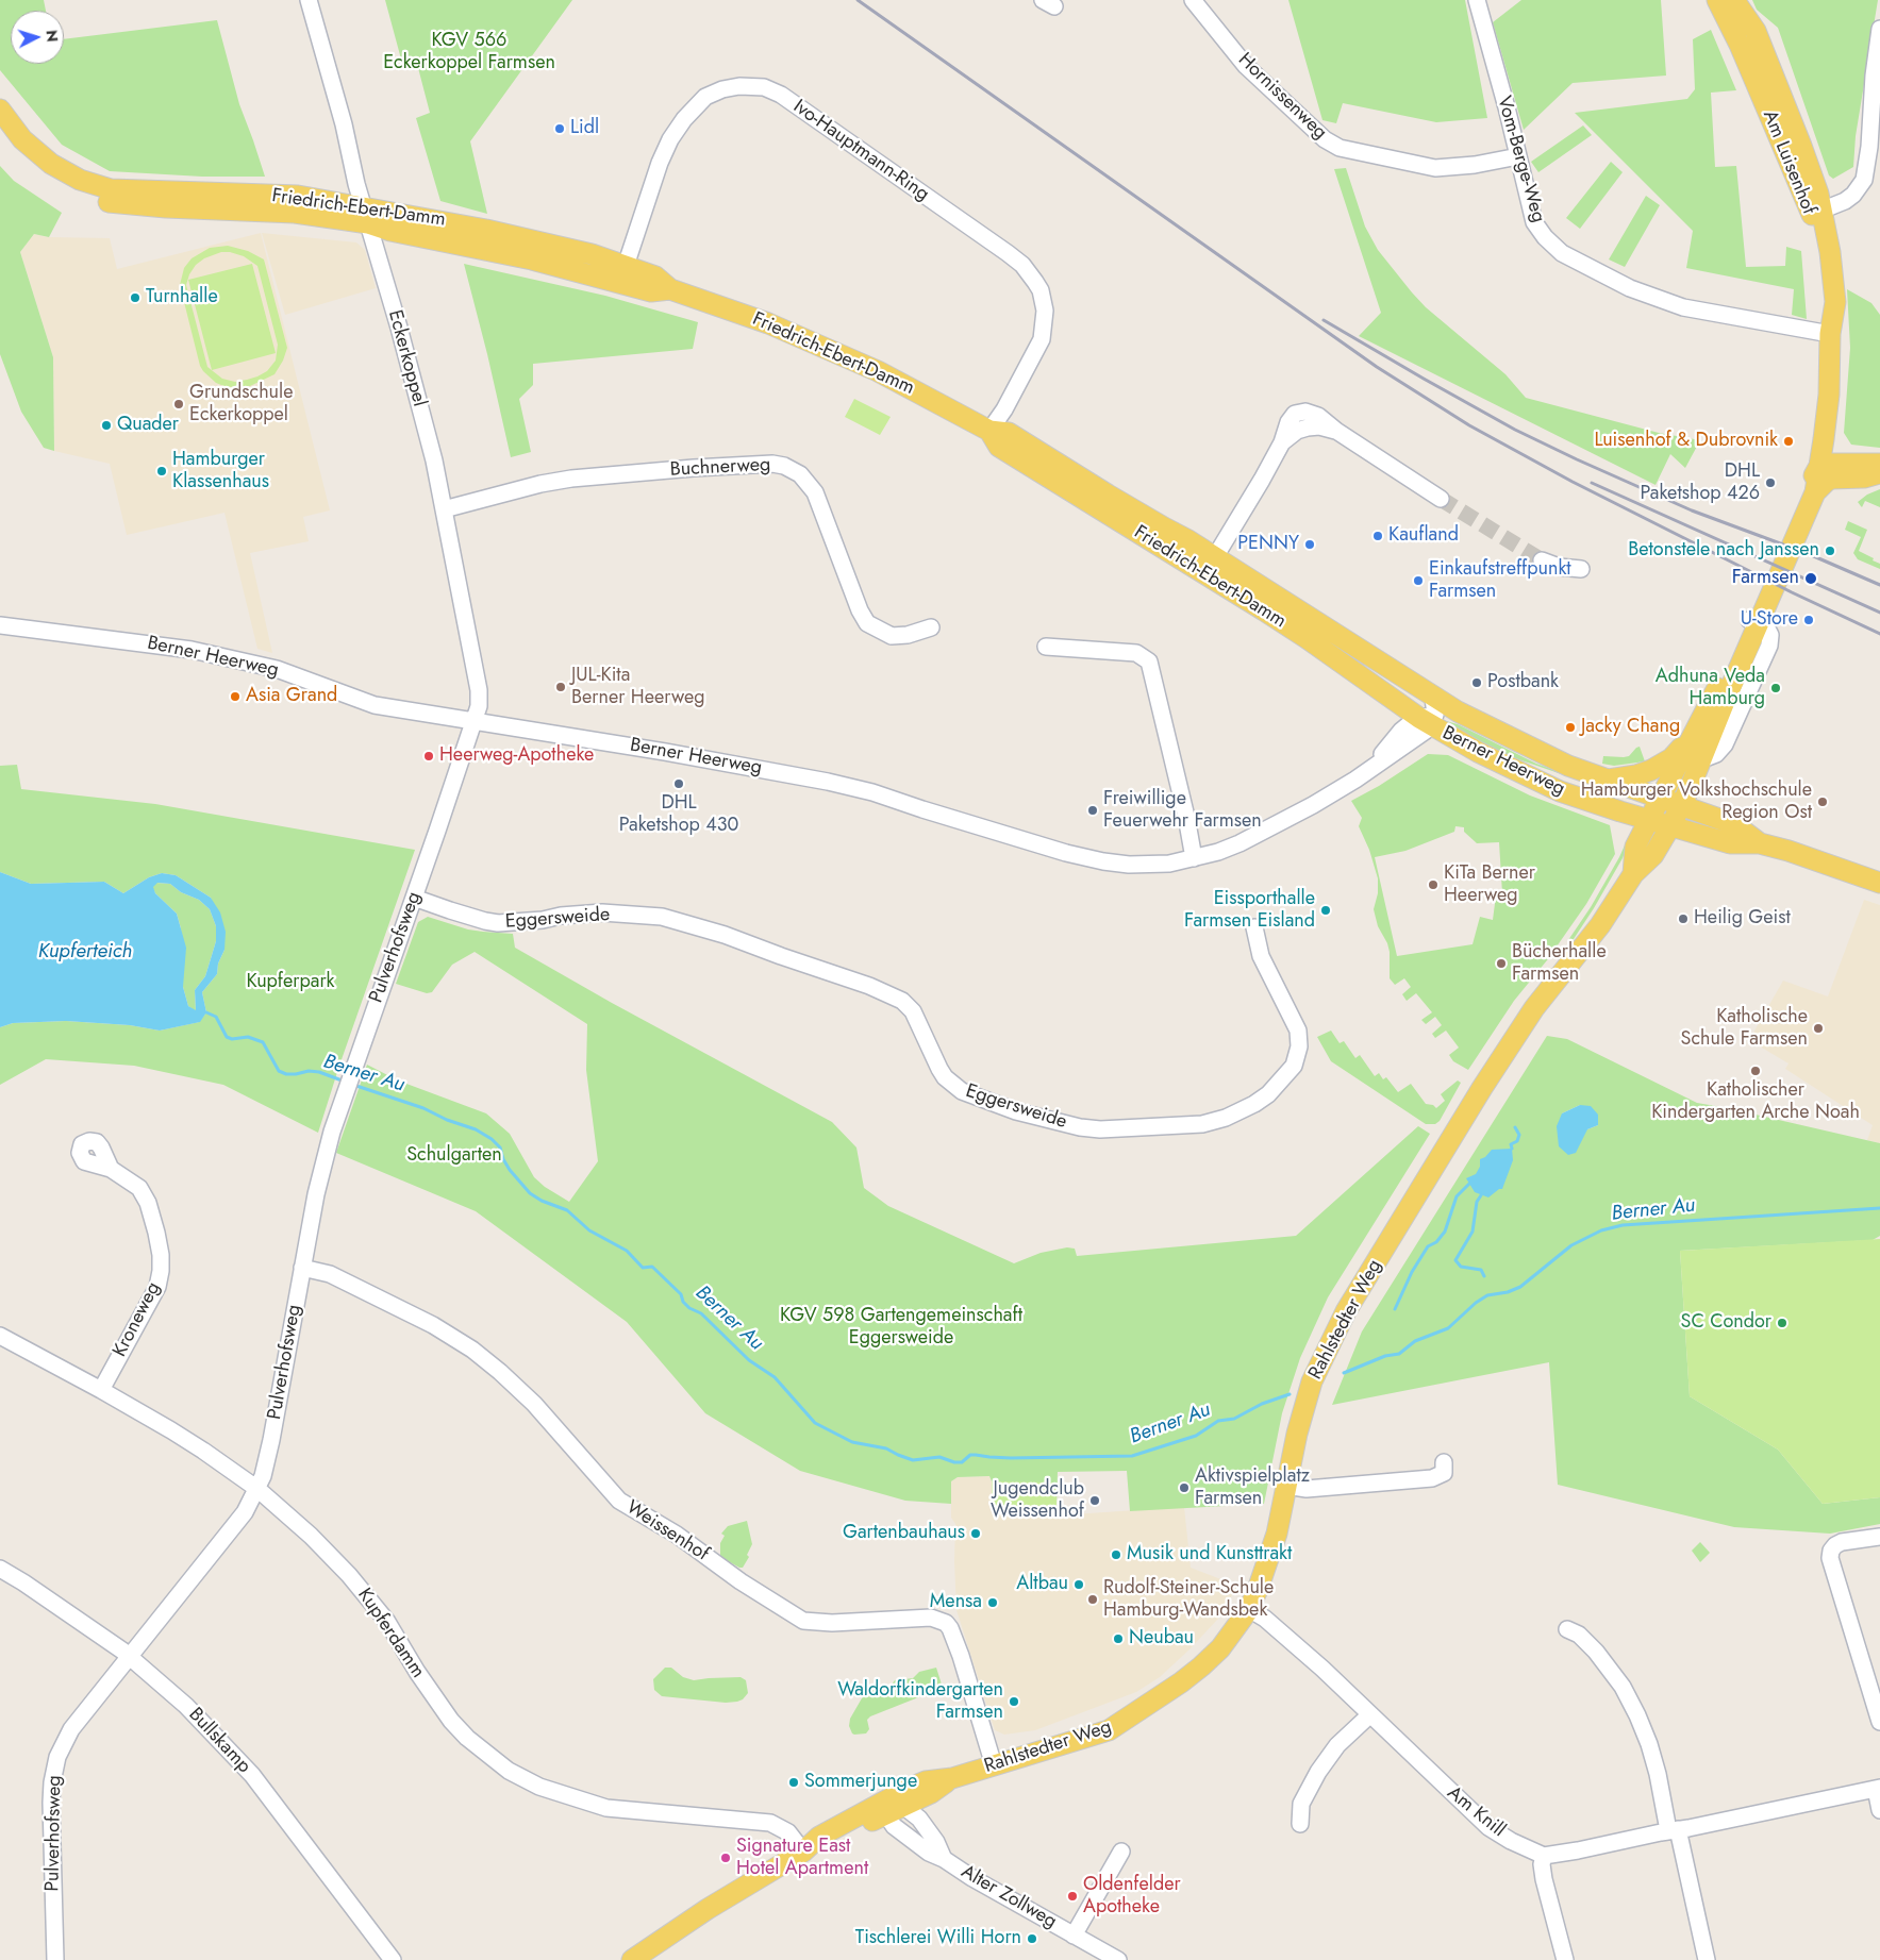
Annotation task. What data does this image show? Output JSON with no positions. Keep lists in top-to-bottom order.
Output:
{
  "streets": {
    "main road": [
      "Am Luisenhof",
      "Friedrich-Ebert-Damm",
      "Berner Heerweg",
      "Rahlstedter Weg"
    ],
    "street": [
      "Hornissenweg",
      "Ivo-Hauptmann-Ring",
      "Vom-Berge-Weg",
      "Eckerkoppel",
      "Buchnerweg",
      "Eggersweide",
      "Pulverhofsweg",
      "Kroneweg",
      "Weissenhof",
      "Kupferdamm",
      "Bullskamp",
      "Am Knill",
      "Alter Zollweg"
    ]
  },
  "crossings": [
    ["Hornissenweg", "Vom-Berge-Weg"],
    ["Ivo-Hauptmann-Ring", "Friedrich-Ebert-Damm"],
    ["Vom-Berge-Weg", "Am Luisenhof"],
    ["Am Luisenhof", "Rahlstedter Weg"],
    ["Friedrich-Ebert-Damm", "Eckerkoppel"],
    ["Friedrich-Ebert-Damm", "Berner Heerweg"],
    ["Eckerkoppel", "Buchnerweg"],
    ["Eckerkoppel", "Berner Heerweg"],
    ["Eckerkoppel", "Pulverhofsweg"],
    ["Berner Heerweg", "Pulverhofsweg"],
    ["Berner Heerweg", "Rahlstedter Weg"],
    ["Eggersweide", "Pulverhofsweg"],
    ["Pulverhofsweg", "Weissenhof"],
    ["Pulverhofsweg", "Kupferdamm"],
    ["Pulverhofsweg", "Bullskamp"],
    ["Kroneweg", "Kupferdamm"],
    ["Rahlstedter Weg", "Weissenhof"],
    ["Rahlstedter Weg", "Kupferdamm"],
    ["Rahlstedter Weg", "Am Knill"],
    ["Rahlstedter Weg", "Alter Zollweg"]
  ],
  "water": ["Kupferteich", "Berner Au"],
  "parks": [
    "KGV 566 Eckerkoppel Farmsen",
    "Kupferpark",
    "Schulgarten",
    "KGV 598 Gartengemeinschaft Eggersweide"
  ],
  "places": [
    "Lidl",
    "Turnhalle",
    "Grundschule Eckerkoppel",
    "Quader",
    "Luisenhof & Dubrovnik",
    "Hamburger Klassenhaus",
    "DHL Paketshop 426",
    "Kaufland",
    "PENNY",
    "Betonstele nach Janssen",
    "Farmsen",
    "Einkaufstreffpunkt Farmsen",
    "U-Store",
    "Postbank",
    "JUL-Kita Berner Heerweg",
    "Adhuna Veda Hamburg",
    "Asia Grand",
    "Jacky Chang",
    "Heerweg-Apotheke",
    "DHL Paketshop 430",
    "Hamburger Volkshochschule Region Ost",
    "Freiwillige Feuerwehr Farmsen",
    "KiTa Berner Heerweg",
    "Eissporthalle Farmsen Eisland",
    "Heilig Geist",
    "Bücherhalle Farmsen",
    "Katholische Schule Farmsen",
    "Katholischer Kindergarten Arche Noah",
    "SC Condor",
    "Aktivspielplatz Farmsen",
    "Jugendclub Weissenhof",
    "Gartenbauhaus",
    "Musik und Kunsttrakt",
    "Altbau",
    "Rudolf-Steiner-Schule Hamburg-Wandsbek",
    "Mensa",
    "Neubau",
    "Waldorfkindergarten Farmsen",
    "Sommerjunge",
    "Signature East Hotel Apartment",
    "Oldenfelder Apotheke",
    "Tischlerei Willi Horn"
  ],
  "north": "right"
}
